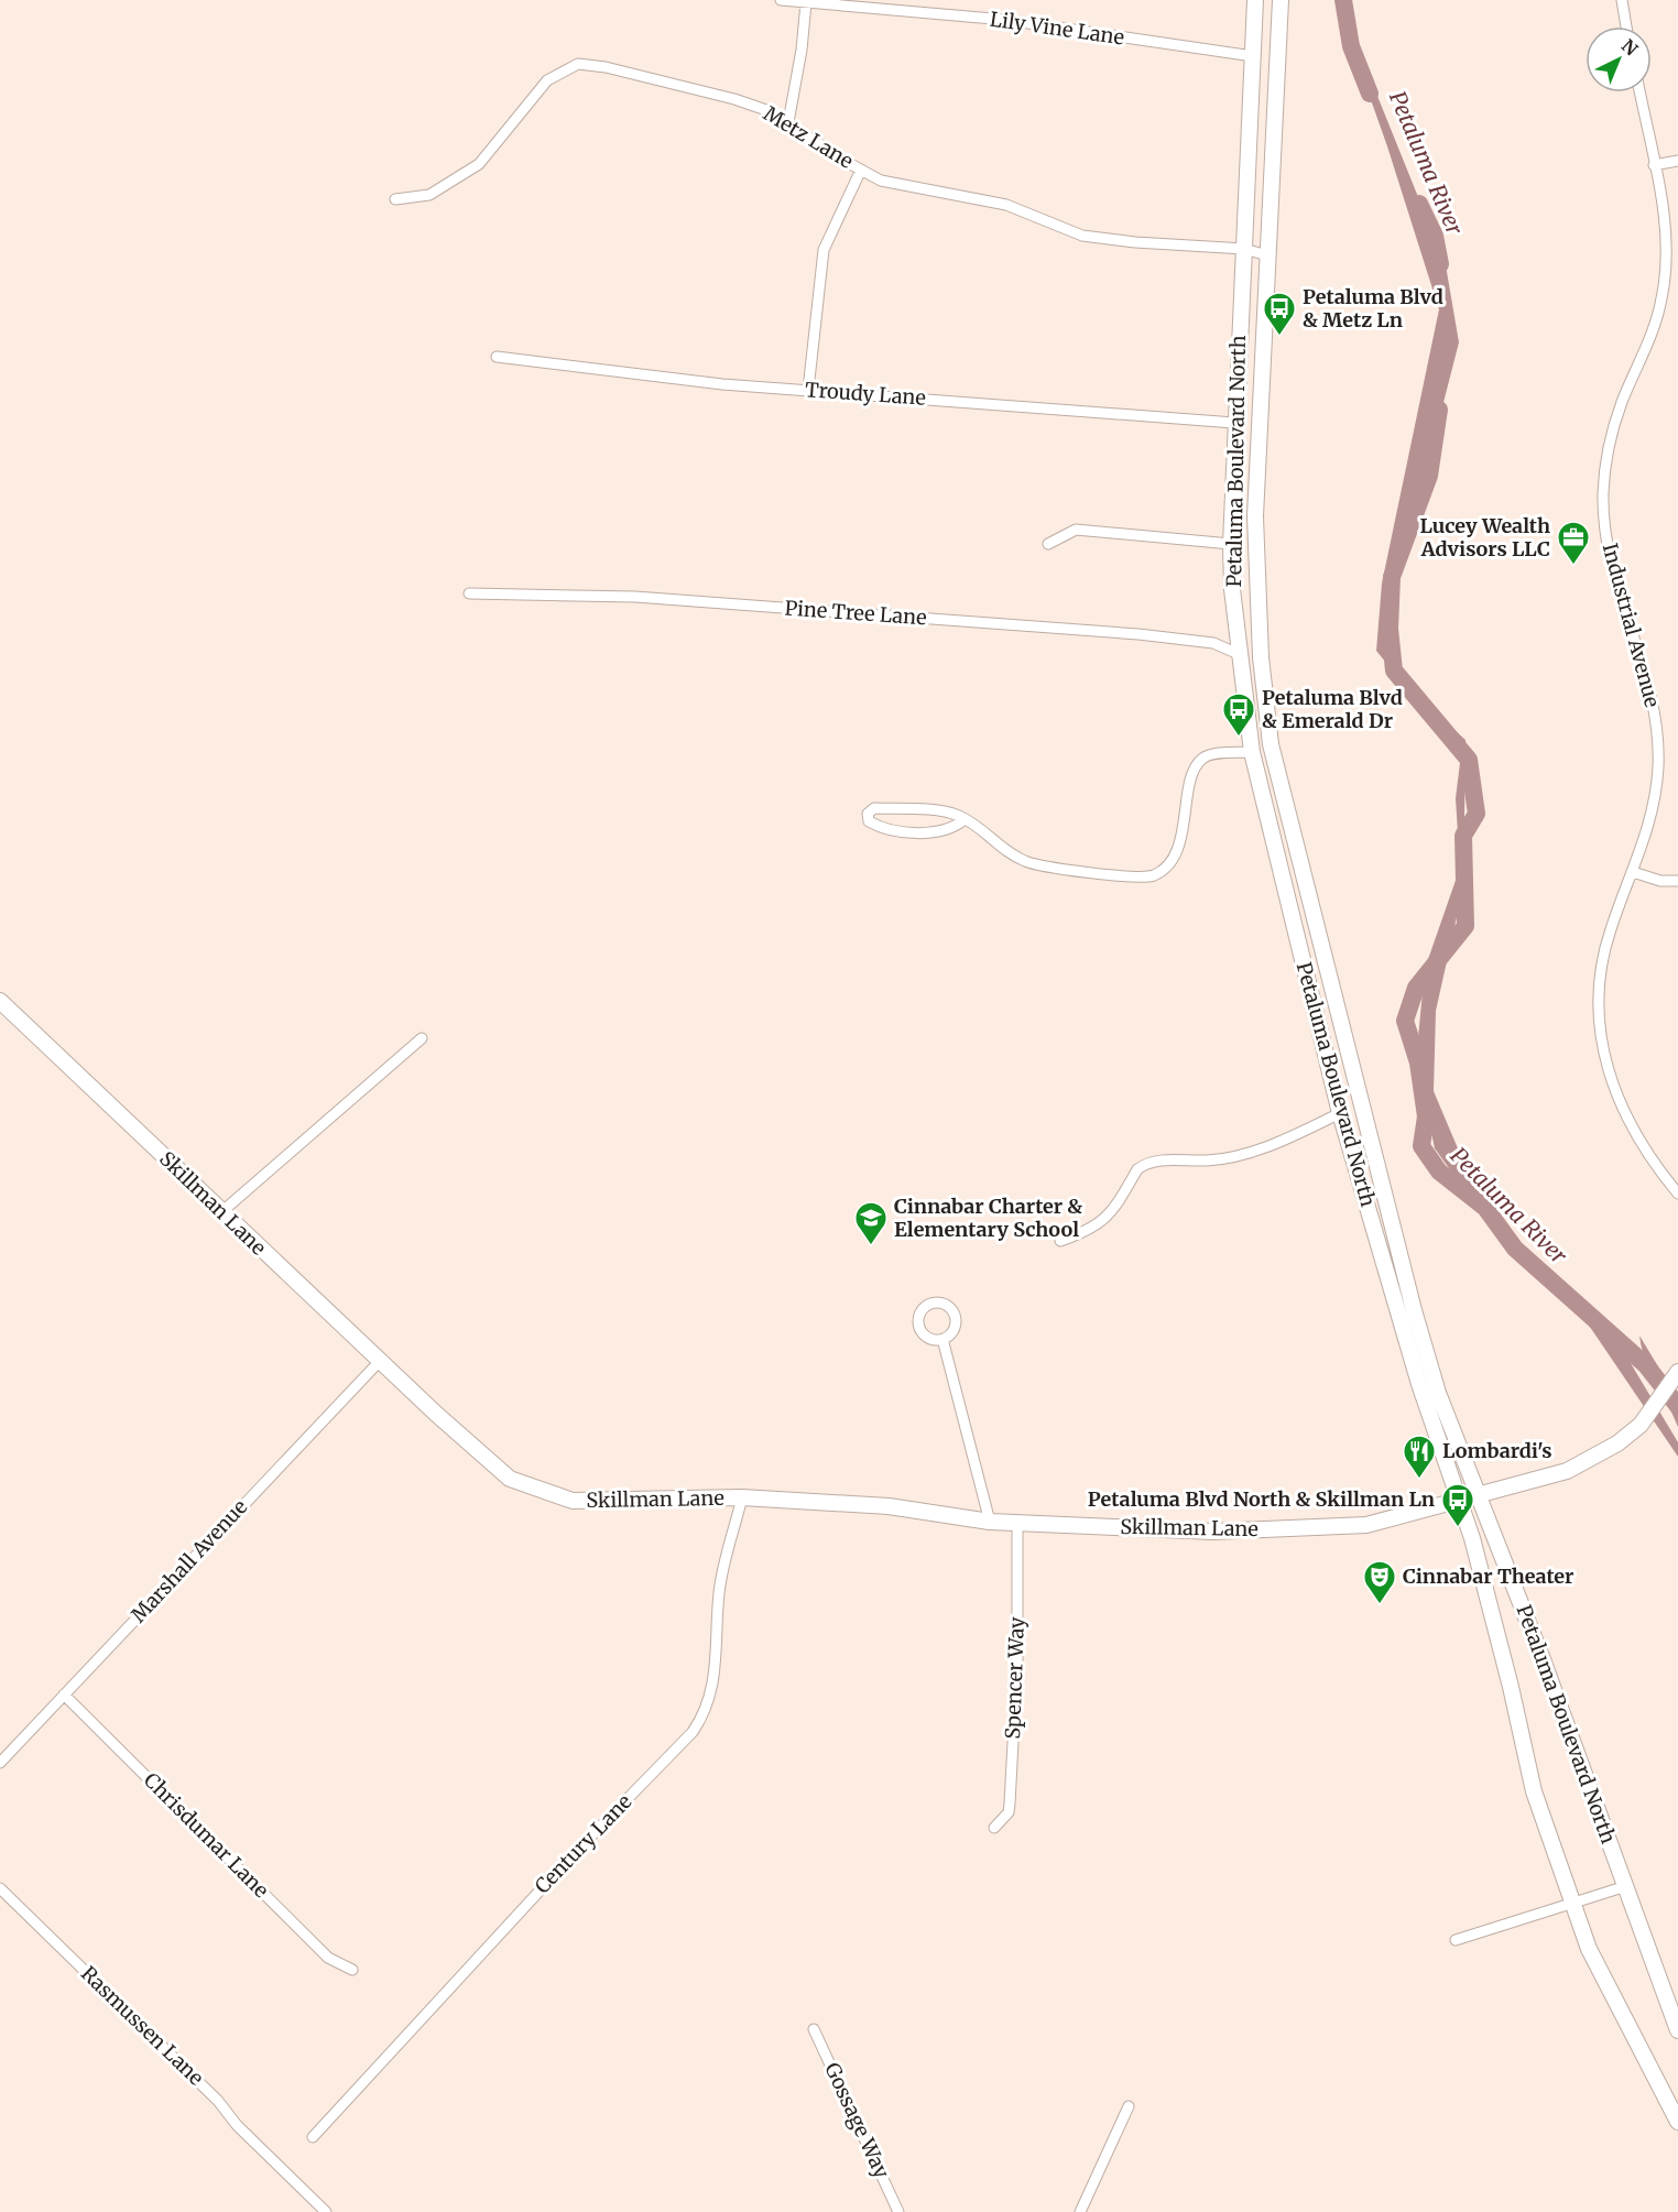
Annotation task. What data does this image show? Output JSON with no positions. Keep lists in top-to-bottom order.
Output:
{
  "streets": {
    "main road": ["Petaluma Boulevard North", "Skillman Lane"],
    "street": [
      "Lily Vine Lane",
      "Metz Lane",
      "Troudy Lane",
      "Pine Tree Lane",
      "Industrial Avenue",
      "Marshall Avenue",
      "Spencer Way",
      "Chrisdumar Lane",
      "Century Lane",
      "Rasmussen Lane",
      "Gossage Way"
    ]
  },
  "crossings": [
    ["Lily Vine Lane", "Petaluma Boulevard North"],
    ["Metz Lane", "Petaluma Boulevard North"],
    ["Troudy Lane", "Petaluma Boulevard North"],
    ["Petaluma Boulevard North", "Pine Tree Lane"],
    ["Petaluma Boulevard North", "Skillman Lane"],
    ["Skillman Lane", "Marshall Avenue"],
    ["Skillman Lane", "Spencer Way"],
    ["Skillman Lane", "Century Lane"],
    ["Marshall Avenue", "Chrisdumar Lane"]
  ],
  "water": ["Petaluma River"],
  "places": {
    "bus stop": ["Petaluma Blvd & Metz Ln", "Petaluma Blvd & Emerald Dr", "Petaluma Blvd North & Skillman Ln"],
    "office": ["Lucey Wealth Advisors LLC"],
    "school or university": ["Cinnabar Charter & Elementary School"],
    "restaurant": ["Lombardi's"],
    "theatre": ["Cinnabar Theater"]
  },
  "north": "top right"
}
